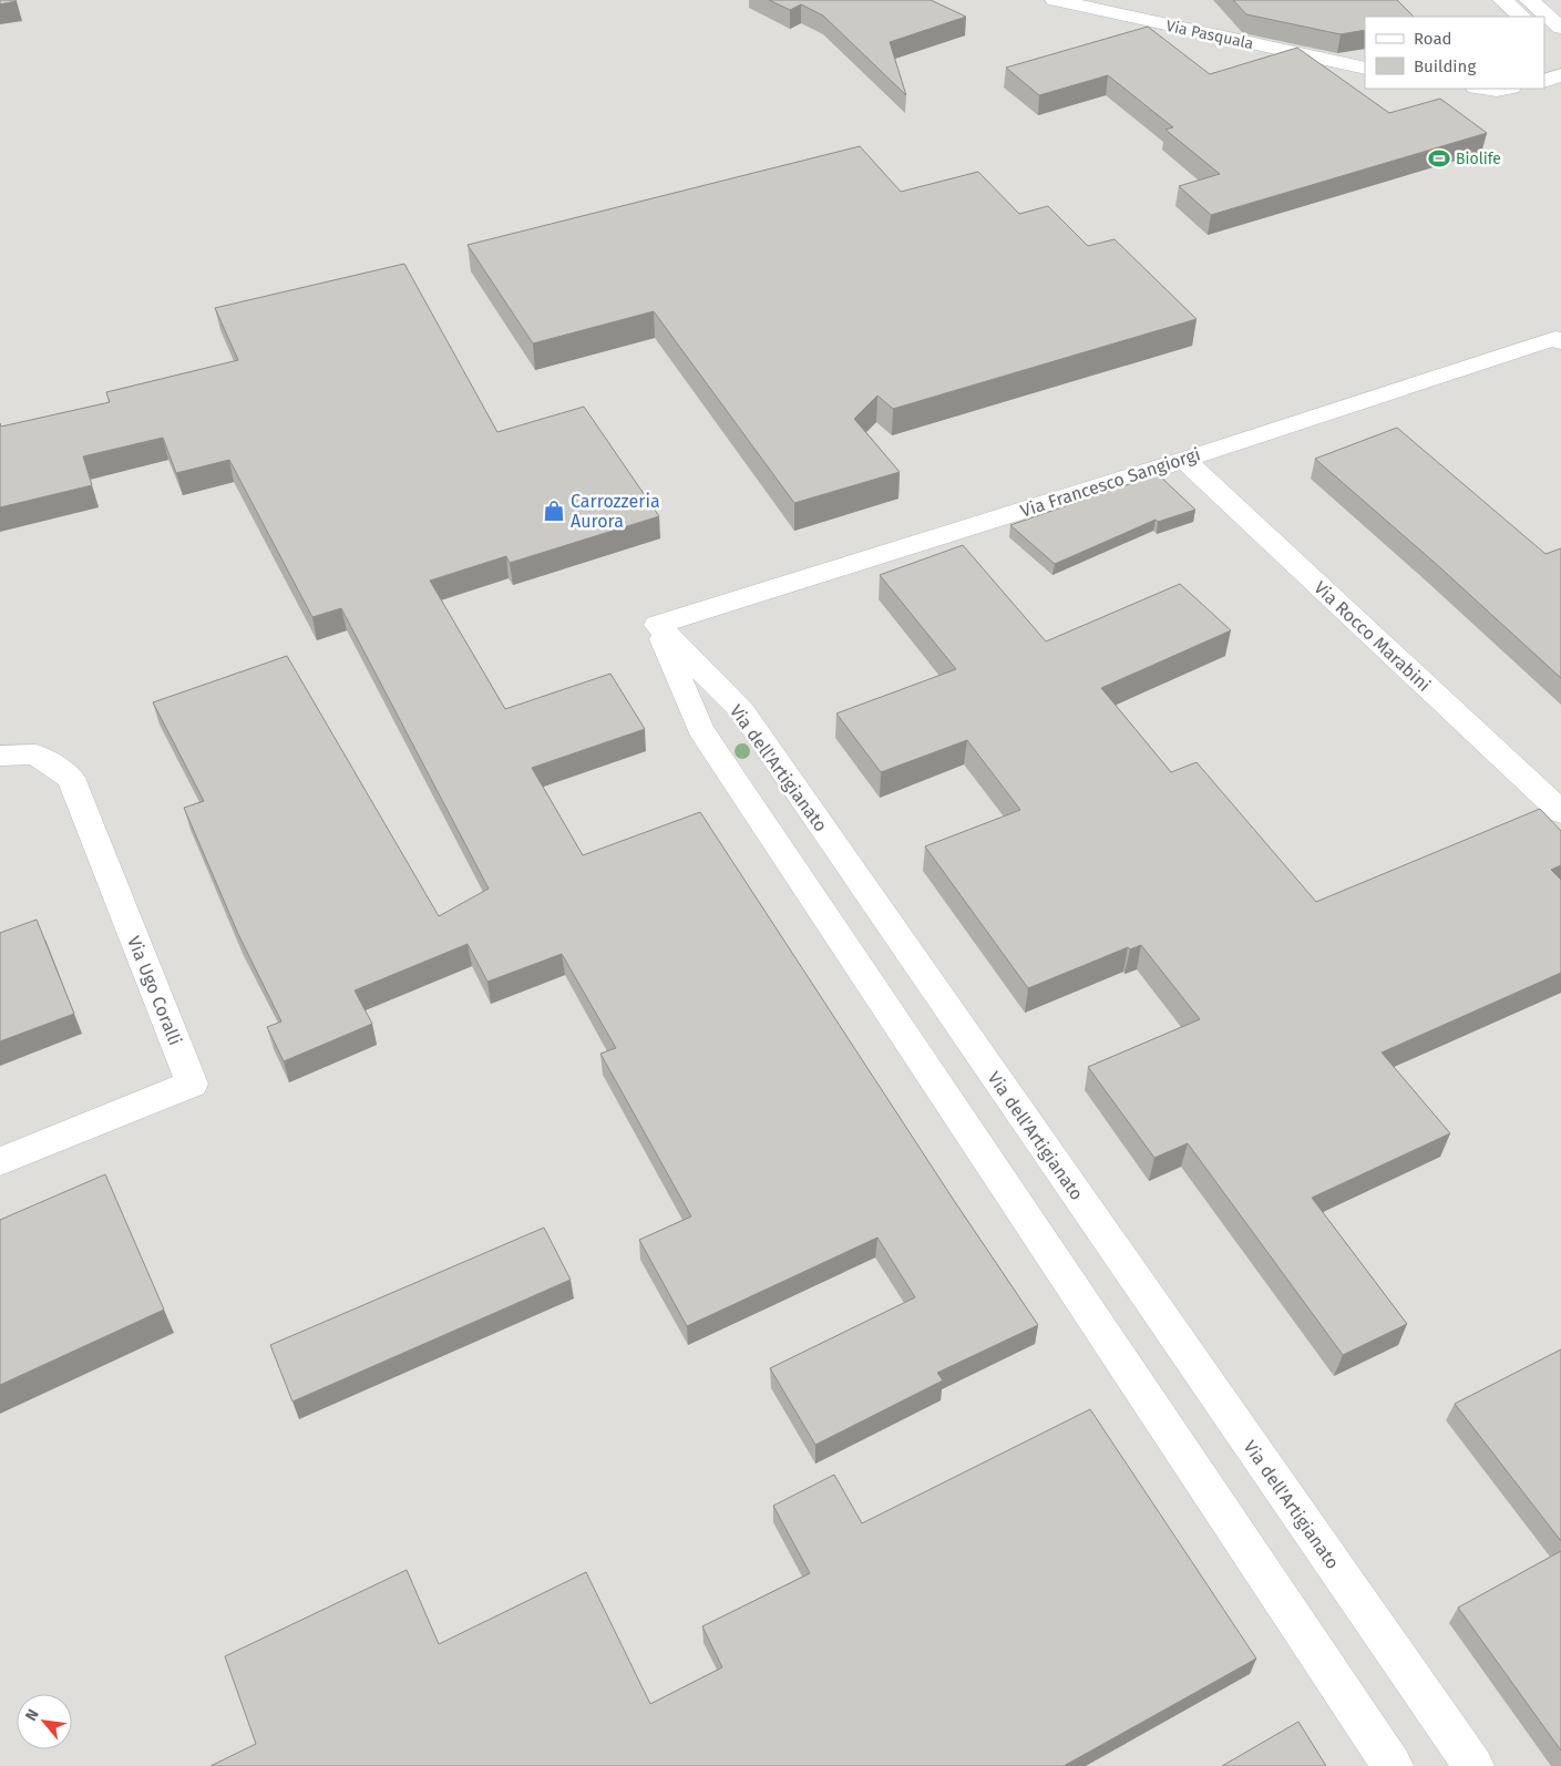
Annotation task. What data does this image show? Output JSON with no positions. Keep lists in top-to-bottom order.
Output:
{
  "streets": {
    "street": [
      "Via Pasquala",
      "Via Francesco Sangiorgi",
      "Via Rocco Marabini",
      "Via dell'Artigianato",
      "Via Ugo Coralli"
    ]
  },
  "crossings": [
    ["Via Francesco Sangiorgi", "Via Rocco Marabini"],
    ["Via Francesco Sangiorgi", "Via dell'Artigianato"]
  ],
  "places": {
    "sports": ["Biolife"],
    "shop": ["Carrozzeria Aurora"]
  },
  "legend": ["Road", "Building"],
  "north": "top left"
}
